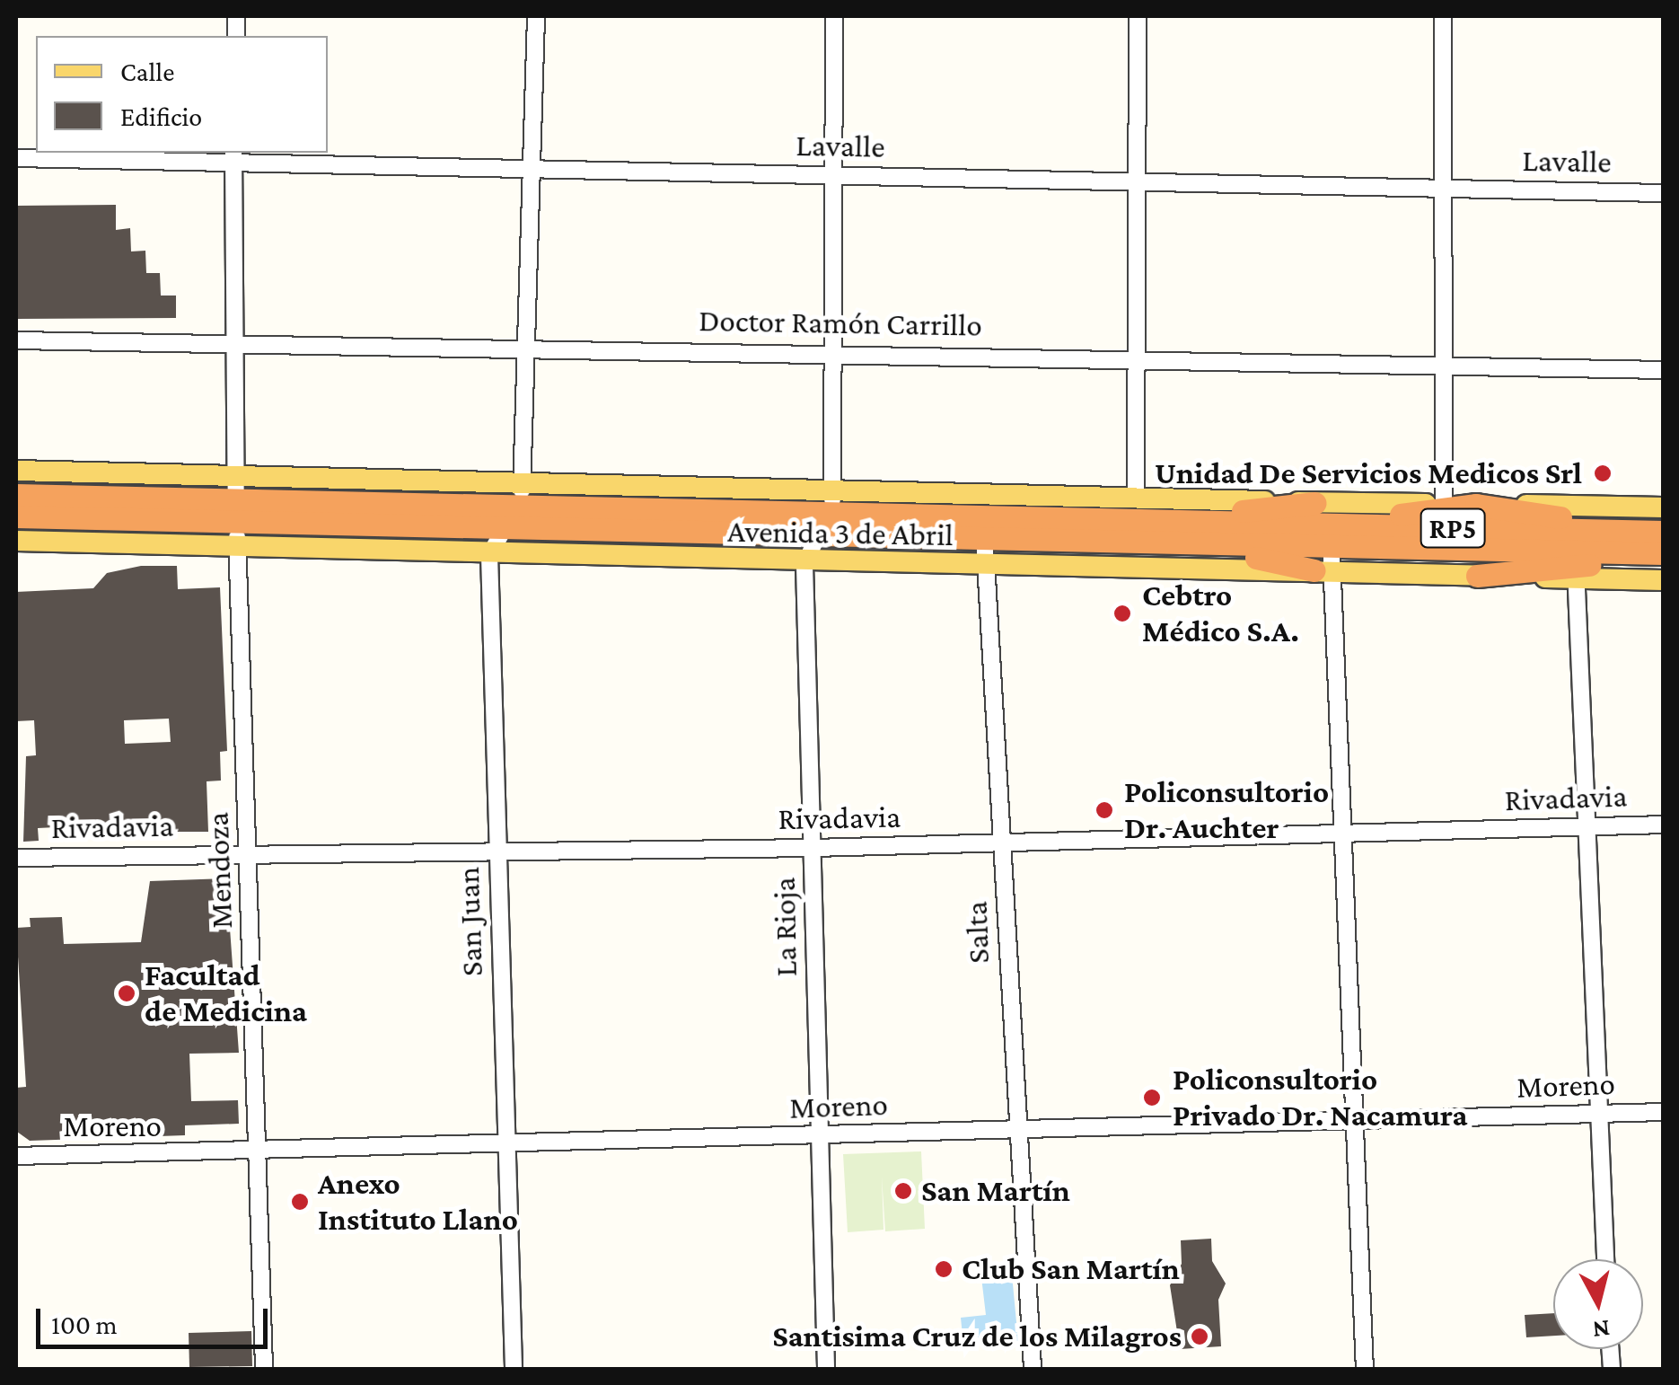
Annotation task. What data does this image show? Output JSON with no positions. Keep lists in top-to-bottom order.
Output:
{
  "streets": {
    "highway": ["Avenida 3 de Abril"],
    "street": [
      "Lavalle",
      "Doctor Ramón Carrillo",
      "Rivadavia",
      "Mendoza",
      "San Juan",
      "La Rioja",
      "Salta",
      "Moreno"
    ]
  },
  "crossings": [
    ["Lavalle", "Mendoza"],
    ["Lavalle", "La Rioja"],
    ["Doctor Ramón Carrillo", "Mendoza"],
    ["Doctor Ramón Carrillo", "La Rioja"],
    ["Avenida 3 de Abril", "Mendoza"],
    ["Avenida 3 de Abril", "San Juan"],
    ["Avenida 3 de Abril", "La Rioja"],
    ["Avenida 3 de Abril", "Salta"],
    ["Rivadavia", "Mendoza"],
    ["Rivadavia", "San Juan"],
    ["Rivadavia", "La Rioja"],
    ["Rivadavia", "Salta"],
    ["Mendoza", "Moreno"],
    ["San Juan", "Moreno"],
    ["La Rioja", "Moreno"],
    ["Salta", "Moreno"]
  ],
  "places": [
    "Unidad De Servicios Medicos Srl",
    "Cebtro Médico S.A.",
    "Policonsultorio Dr. Auchter",
    "Facultad de Medicina",
    "Policonsultorio Privado Dr. Nacamura",
    "San Martín",
    "Anexo Instituto Llano",
    "Club San Martín",
    "Santisima Cruz de los Milagros"
  ],
  "legend": ["Calle", "Edificio"],
  "scale_bar": "100 m",
  "north": "bottom"
}
